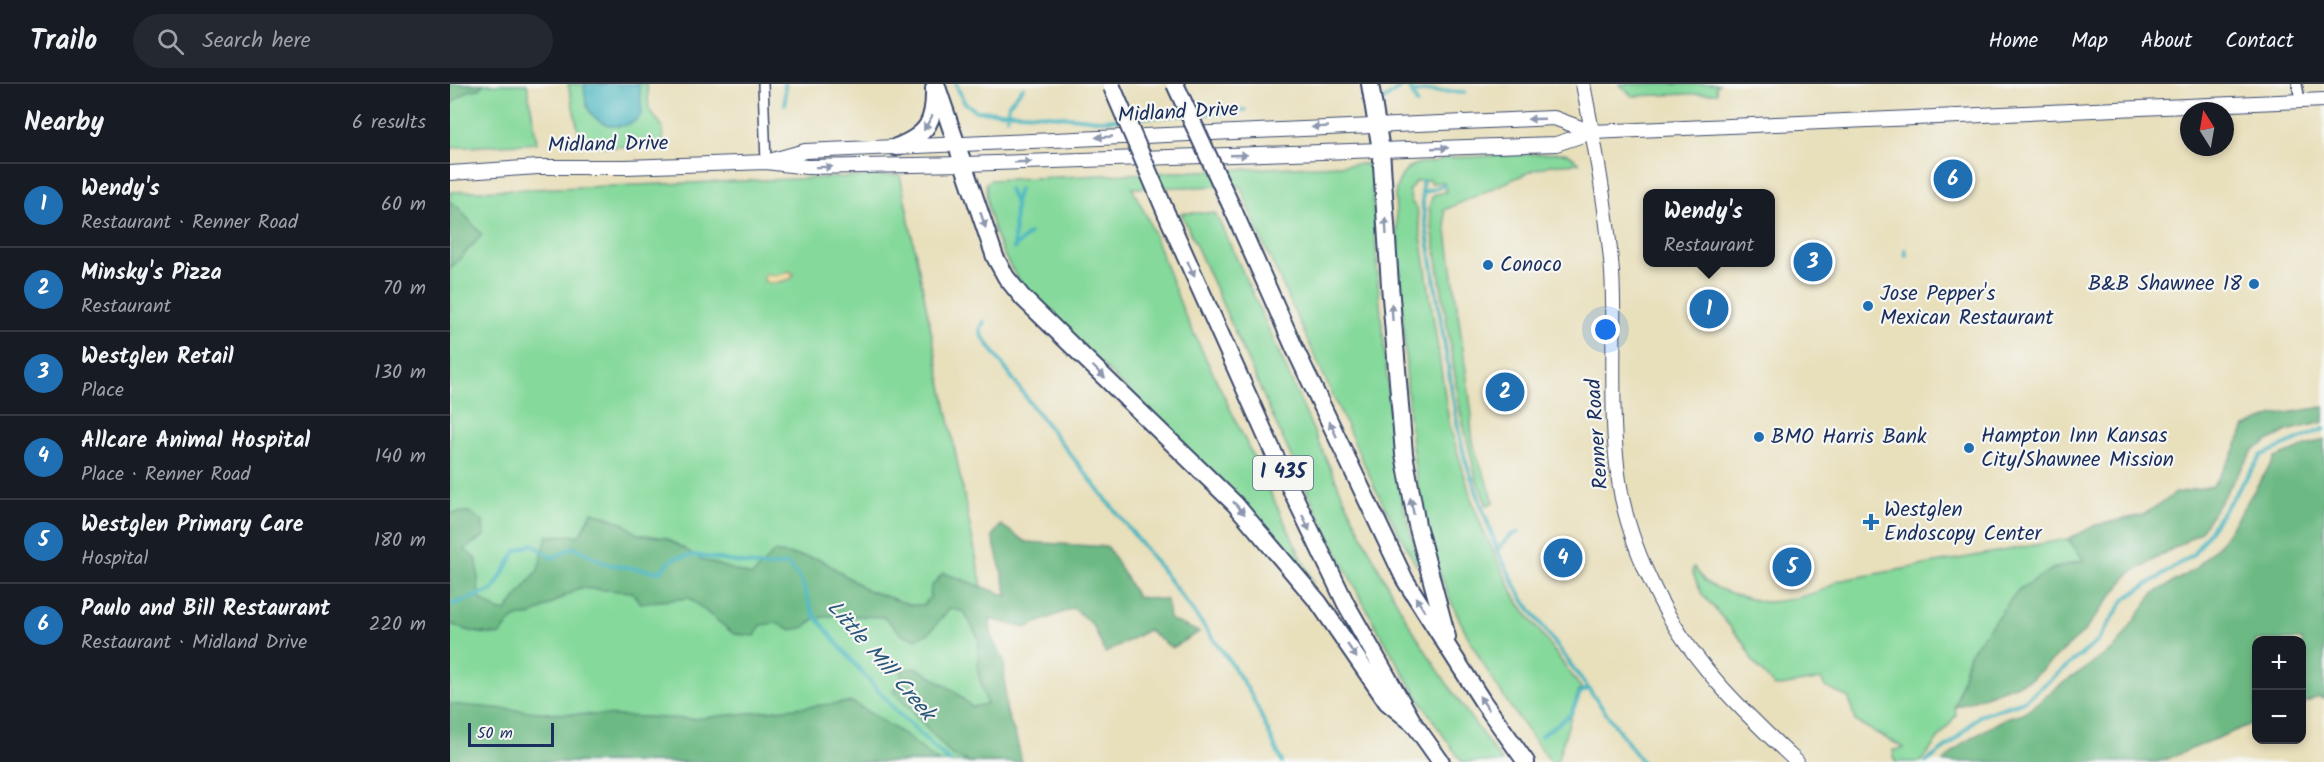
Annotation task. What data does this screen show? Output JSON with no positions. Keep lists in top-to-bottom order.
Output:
{
  "streets": {
    "highway": ["I 435"],
    "main road": ["Midland Drive", "Renner Road"]
  },
  "crossings": [
    ["Midland Drive", "Renner Road"]
  ],
  "water": ["Little Mill Creek"],
  "places": {
    "other": [
      "Conoco",
      "B&B Shawnee 18",
      "Jose Pepper's Mexican Restaurant",
      "BMO Harris Bank",
      "Hampton Inn Kansas City/Shawnee Mission"
    ],
    "health": ["Westglen Endoscopy Center"]
  },
  "scale_bar": "50 m",
  "north": "top",
  "page": {
    "header": "Trailo",
    "search": "Search here",
    "nav": [
      "Home",
      "Map",
      "About",
      "Contact"
    ],
    "heading": ["Nearby", "6 results"],
    "pins": [
      "6",
      "3",
      "1",
      "2",
      "4",
      "5"
    ],
    "list": [
      {
        "mark": "1",
        "name": "Wendy's",
        "note": "Restaurant · Renner Road",
        "value": "60 m"
      },
      {
        "mark": "2",
        "name": "Minsky's Pizza",
        "note": "Restaurant",
        "value": "70 m"
      },
      {
        "mark": "3",
        "name": "Westglen Retail",
        "note": "Place",
        "value": "130 m"
      },
      {
        "mark": "4",
        "name": "Allcare Animal Hospital",
        "note": "Place · Renner Road",
        "value": "140 m"
      },
      {
        "mark": "5",
        "name": "Westglen Primary Care",
        "note": "Hospital",
        "value": "180 m"
      },
      {
        "mark": "6",
        "name": "Paulo and Bill Restaurant",
        "note": "Restaurant · Midland Drive",
        "value": "220 m"
      }
    ],
    "popup": ["Wendy's", "Restaurant"],
    "map_buttons": ["+", "−"],
    "scale": "50 m"
  }
}
